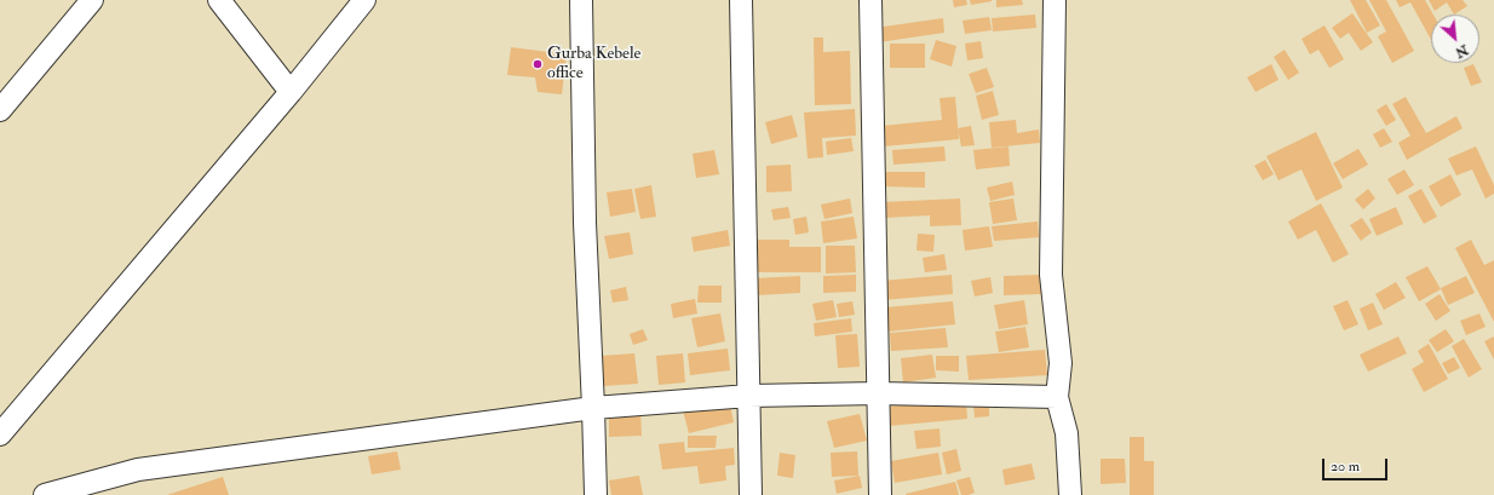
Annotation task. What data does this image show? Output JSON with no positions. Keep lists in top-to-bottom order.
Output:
{
  "places": ["Gurba Kebele office"],
  "scale_bar": "20 m",
  "north": "bottom right"
}
